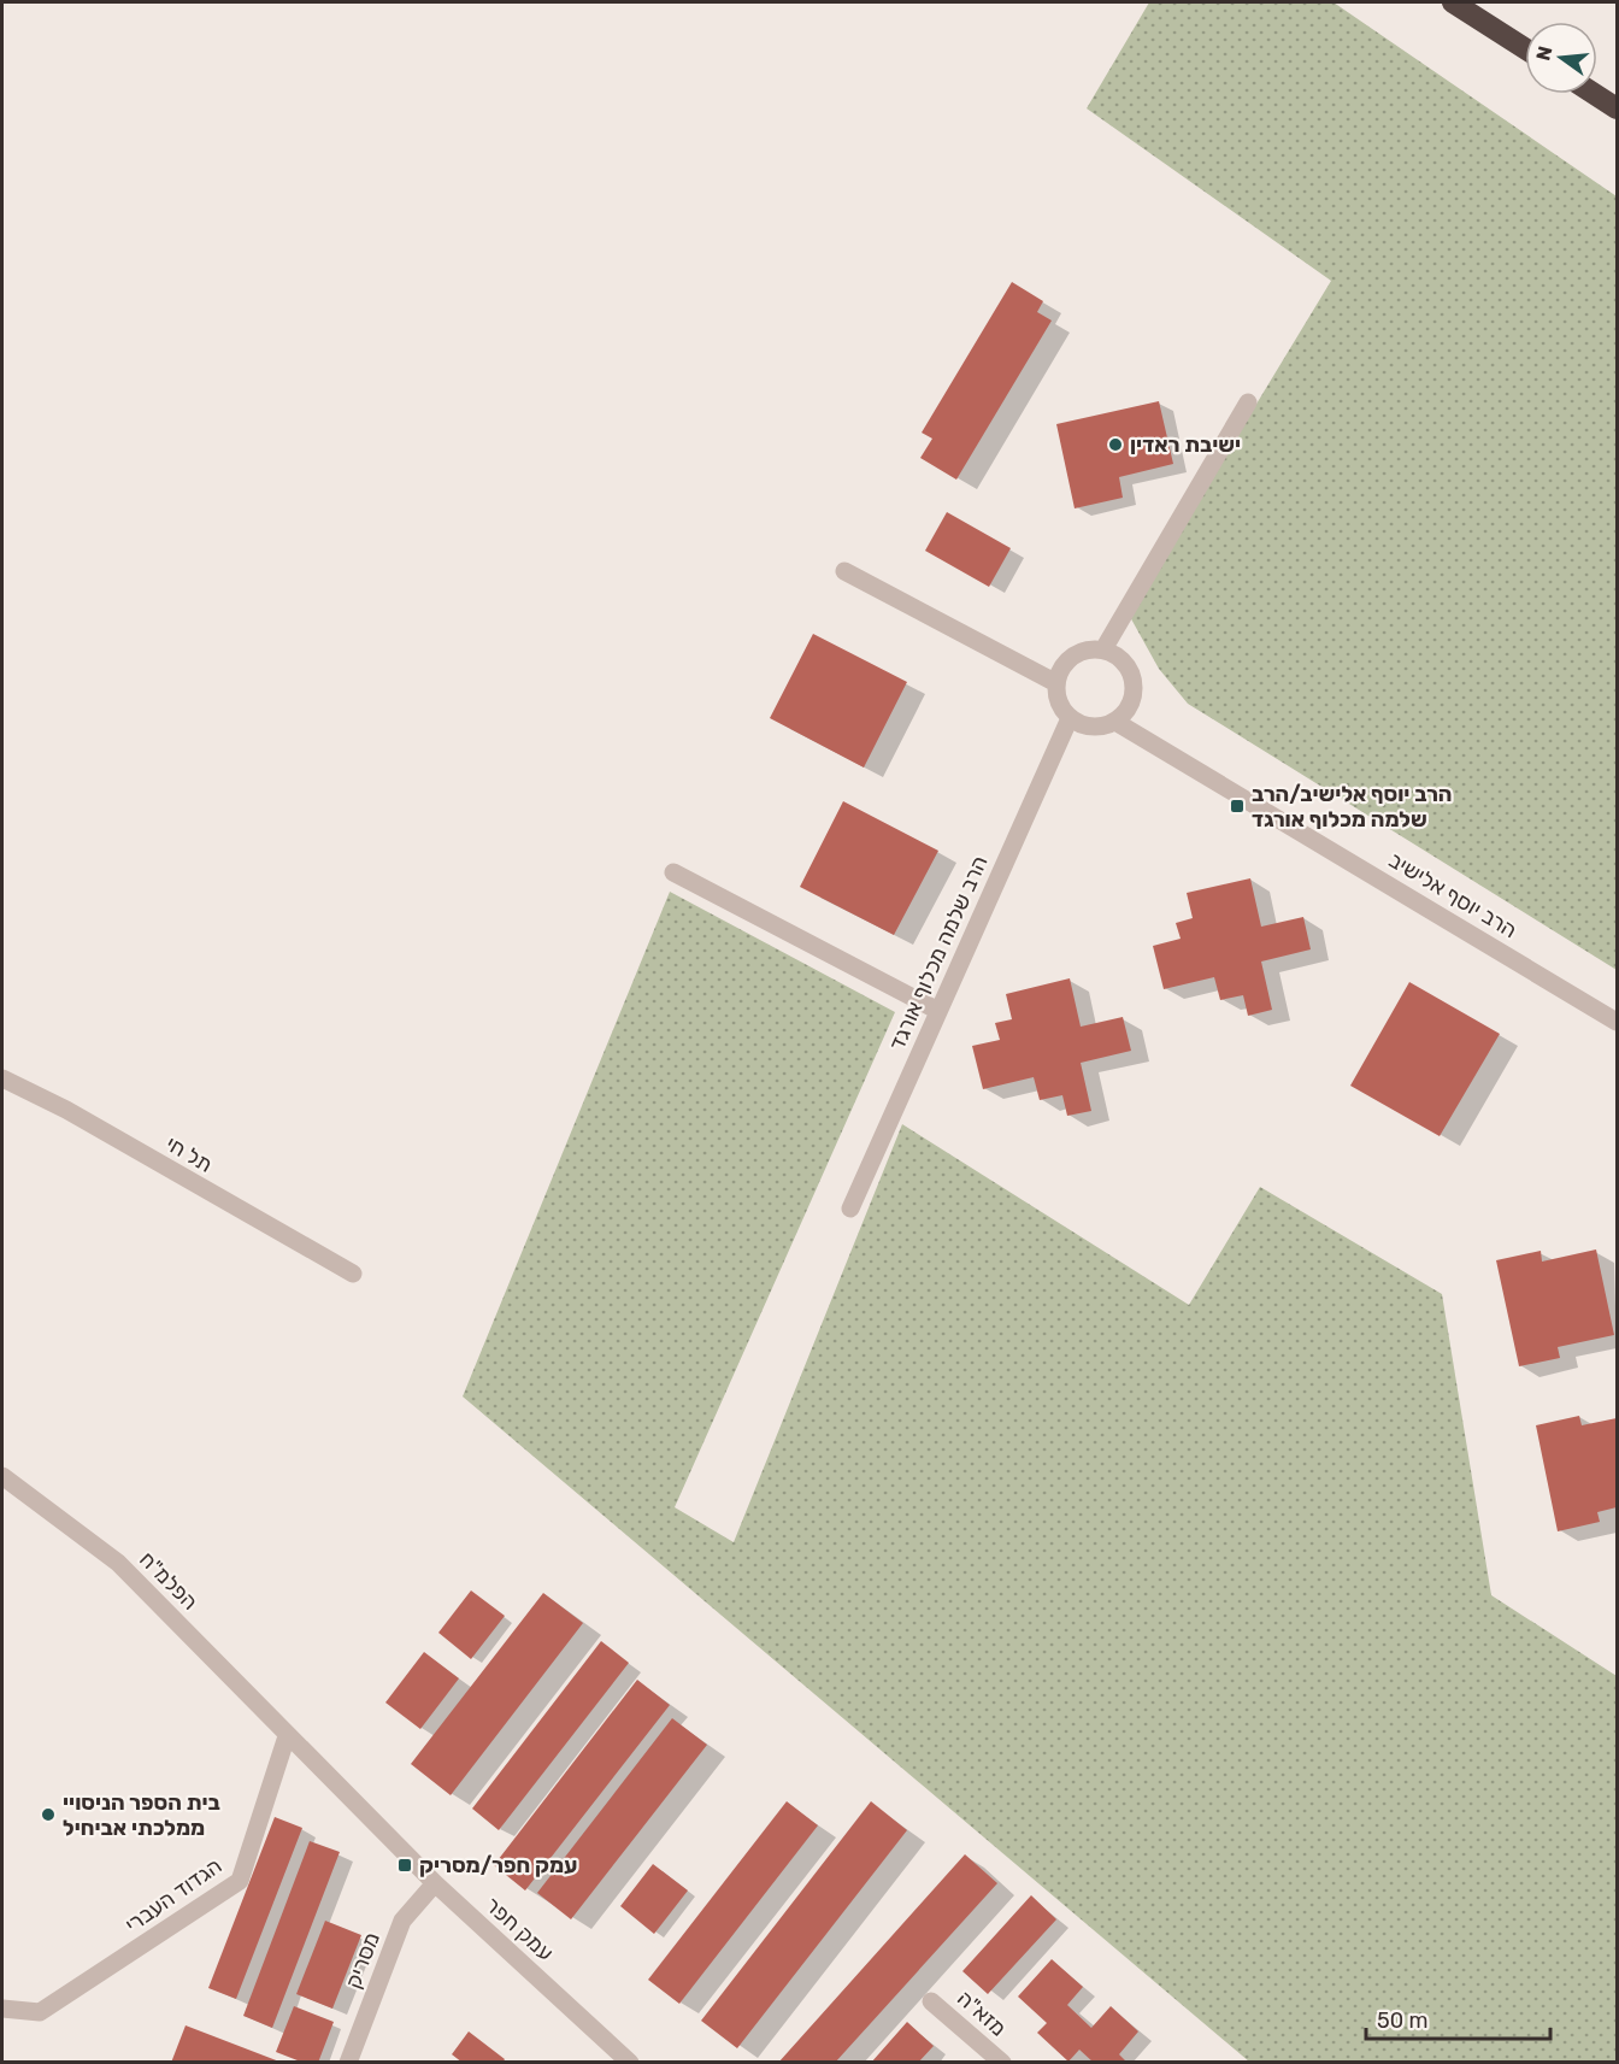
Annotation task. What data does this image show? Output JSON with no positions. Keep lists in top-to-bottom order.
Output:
{
  "streets": {
    "street": [
      "הרב יוסף אלישיב",
      "הרב שלמה מכלוף אורגד",
      "תל חי",
      "הפלמ\"ח",
      "הגדוד העברי",
      "עמק חפר",
      "מסריק",
      "מזא\"ה"
    ]
  },
  "crossings": [
    ["הרב יוסף אלישיב", "הרב שלמה מכלוף אורגד"],
    ["הפלמ\"ח", "הגדוד העברי"],
    ["הפלמ\"ח", "עמק חפר"],
    ["הגדוד העברי", "עמק חפר"],
    ["עמק חפר", "מסריק"]
  ],
  "places": {
    "other": ["ישיבת ראדין", "בית הספר הניסויי ממלכתי אביחיל"],
    "transit": ["הרב יוסף אלישיב/הרב שלמה מכלוף אורגד", "עמק חפר/מסריק"]
  },
  "scale_bar": "50 m",
  "north": "left"
}
